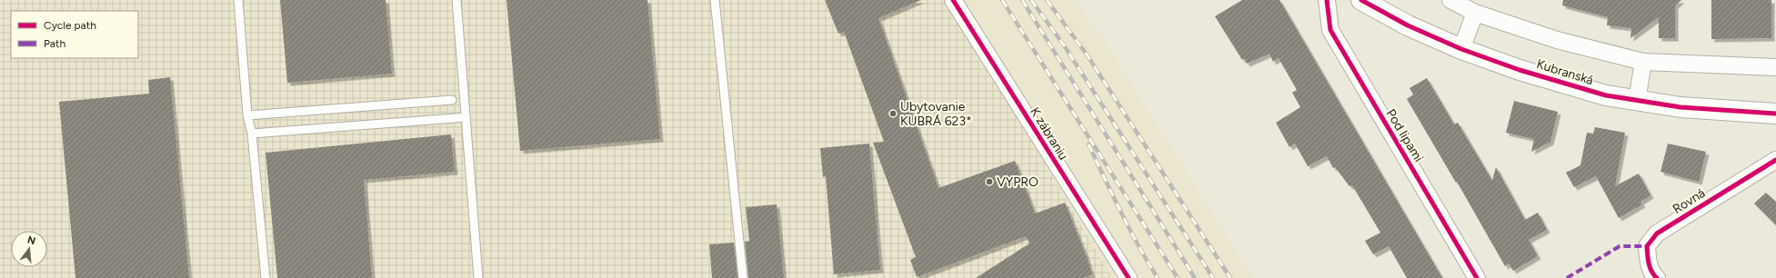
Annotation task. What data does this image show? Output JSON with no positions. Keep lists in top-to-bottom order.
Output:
{
  "streets": {
    "street": [
      "Kubranská",
      "K zábraniu",
      "Pod lipami",
      "Rovná"
    ]
  },
  "places": ["Ubytovanie KUBRÁ 623*", "VYPRO"],
  "legend": ["Cycle path", "Path"],
  "north": "top"
}
